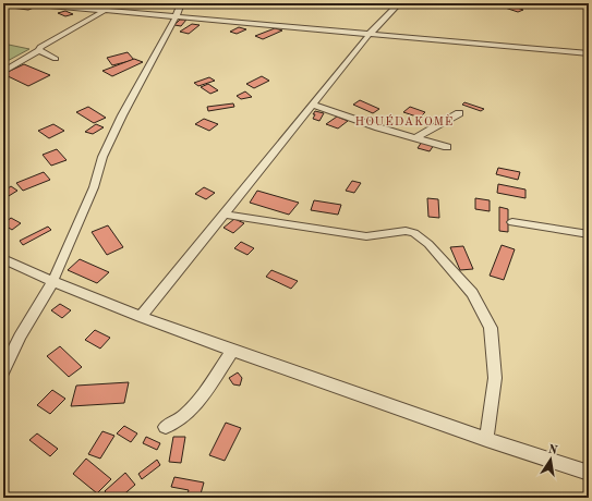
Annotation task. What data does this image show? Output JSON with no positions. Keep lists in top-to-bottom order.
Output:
{
  "districts": ["HOUÉDAKOMÈ"],
  "north": "top"
}
